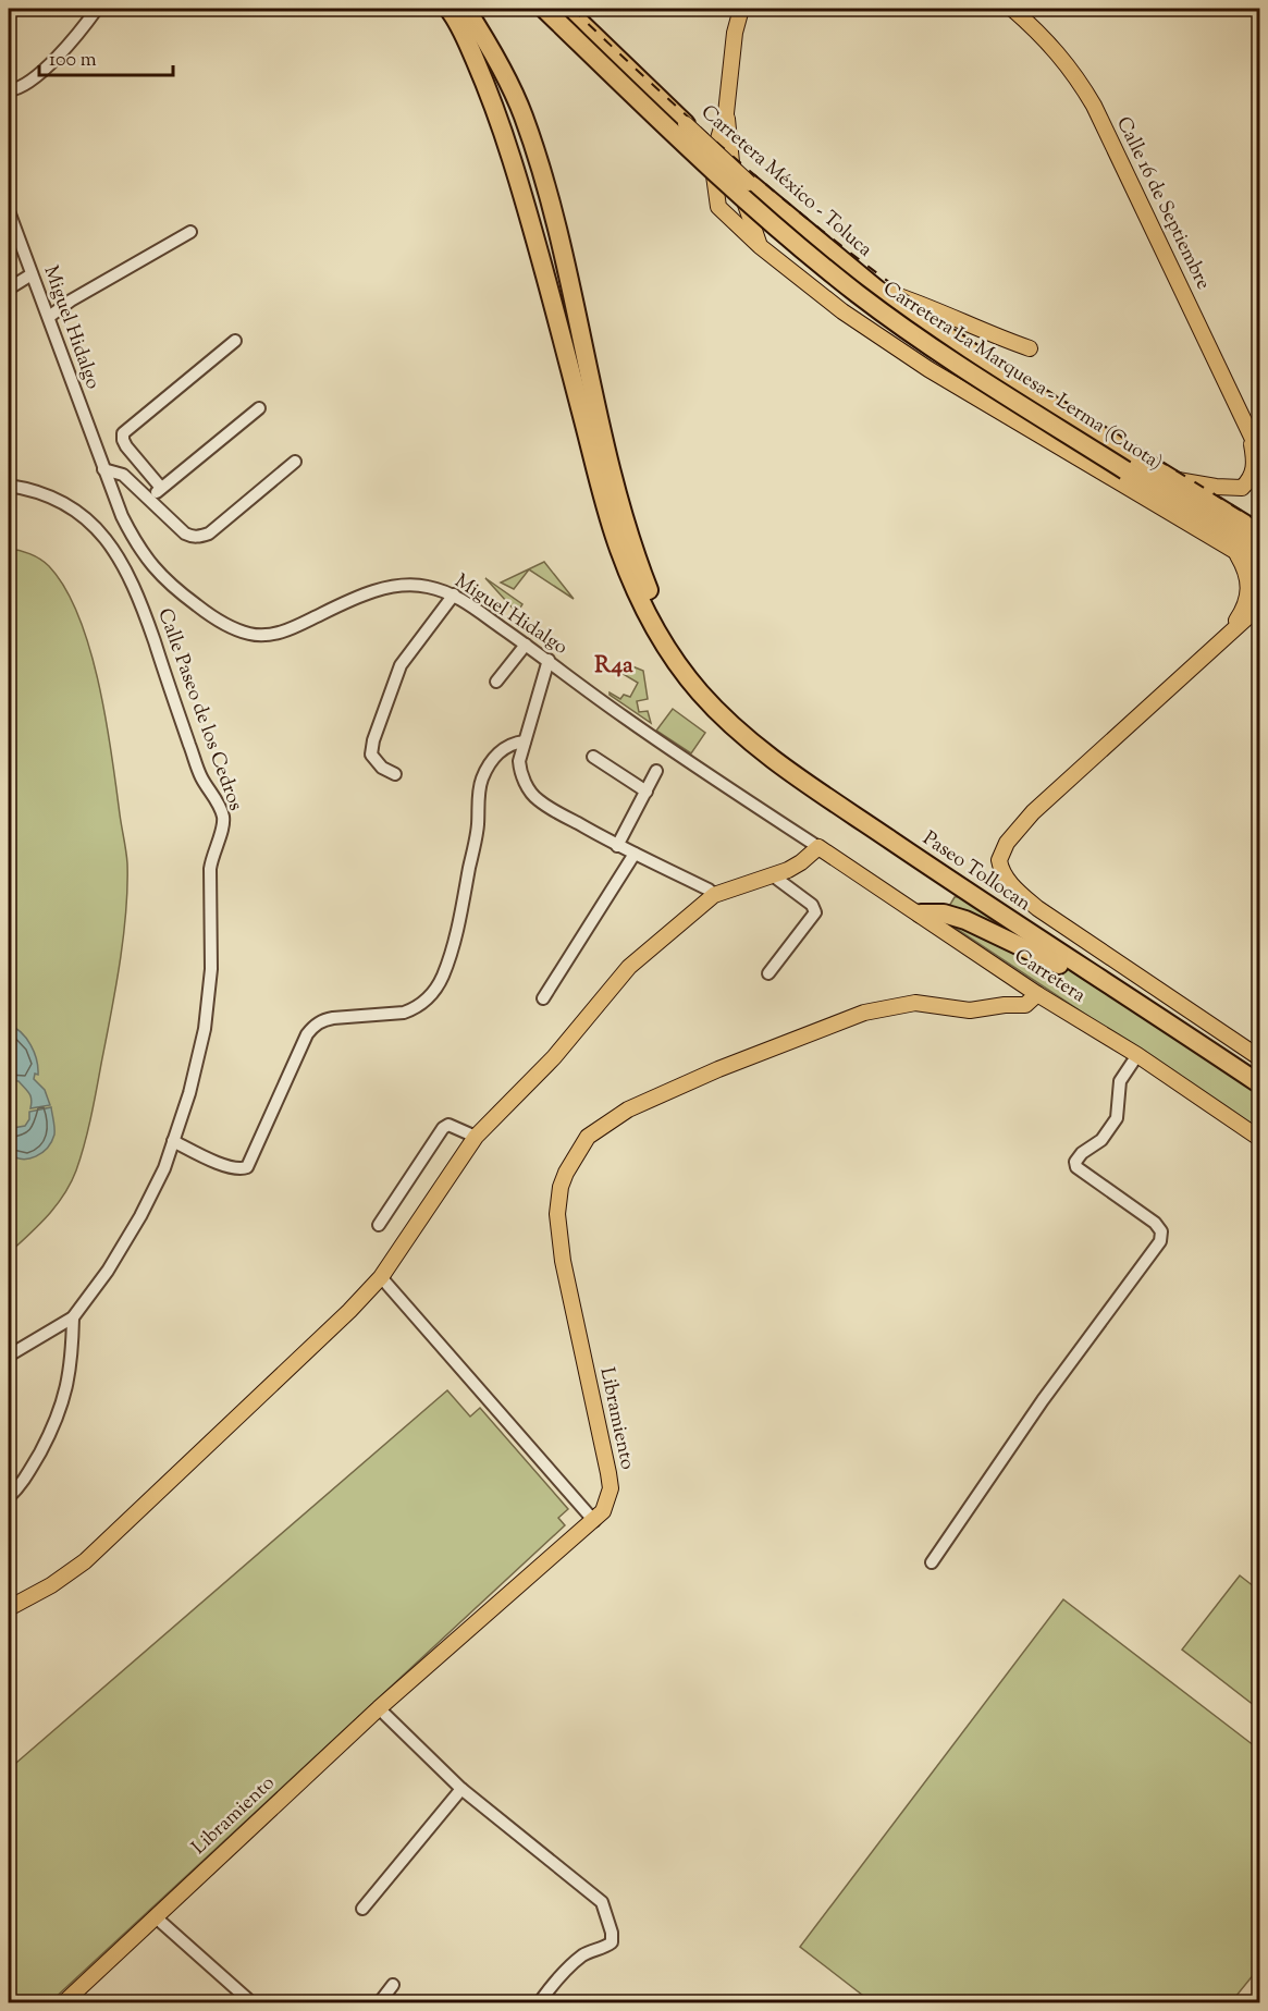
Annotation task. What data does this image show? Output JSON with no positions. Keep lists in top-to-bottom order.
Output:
{
  "streets": {
    "highway": ["Carretera México - Toluca", "Carretera La Marquesa - Lerma (Cuota)", "Paseo Tollocan"],
    "main road": ["Calle 16 de Septiembre", "Carretera", "Libramiento"],
    "street": ["Miguel Hidalgo", "Calle Paseo de los Cedros"]
  },
  "crossings": [
    ["Miguel Hidalgo", "Carretera"],
    ["Carretera", "Libramiento"]
  ],
  "districts": ["R4a"],
  "scale_bar": "100 m"
}
